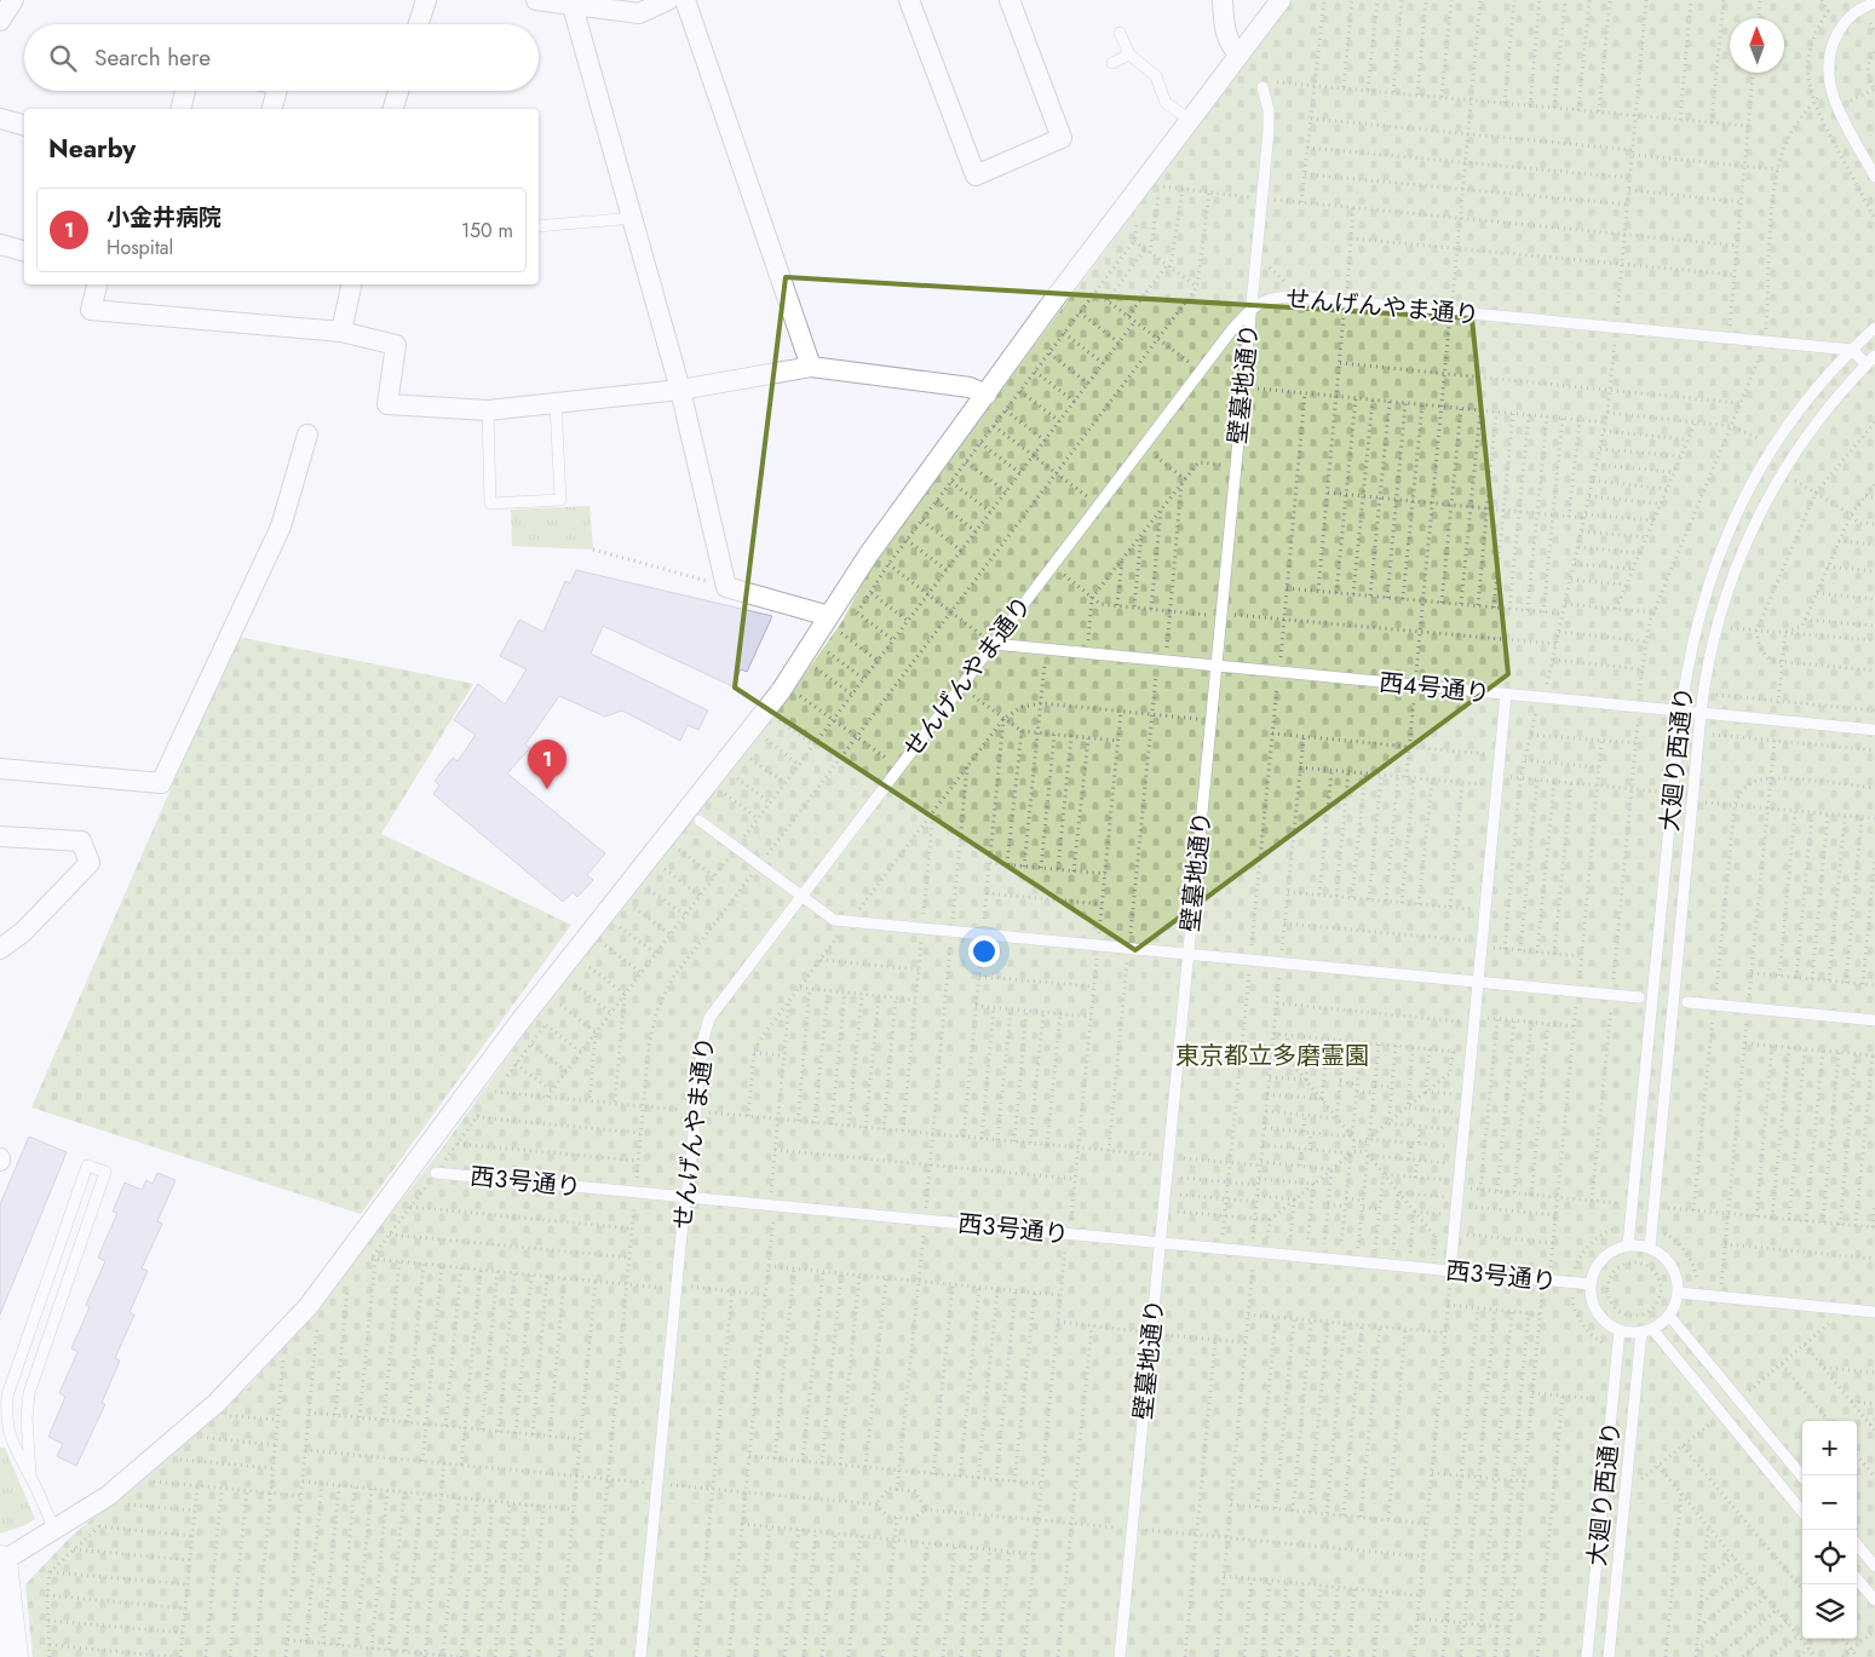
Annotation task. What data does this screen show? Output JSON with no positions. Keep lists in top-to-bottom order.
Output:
{
  "streets": {
    "lane": [
      "せんげんやま通り",
      "壁墓地通り",
      "西４号通り",
      "大廻り西通り",
      "西３号通り"
    ]
  },
  "crossings": [
    ["せんげんやま通り", "壁墓地通り"],
    ["せんげんやま通り", "西４号通り"],
    ["せんげんやま通り", "大廻り西通り"],
    ["せんげんやま通り", "西３号通り"],
    ["壁墓地通り", "西４号通り"],
    ["壁墓地通り", "西３号通り"],
    ["西４号通り", "大廻り西通り"]
  ],
  "parks": ["東京都立多磨霊園"],
  "north": "top",
  "page": {
    "search": "Search here",
    "heading": "Nearby",
    "list": [
      {
        "mark": "1",
        "name": "小金井病院",
        "note": "Hospital",
        "value": "150 m"
      }
    ],
    "pins": "1",
    "map_buttons": ["+", "−"]
  }
}
